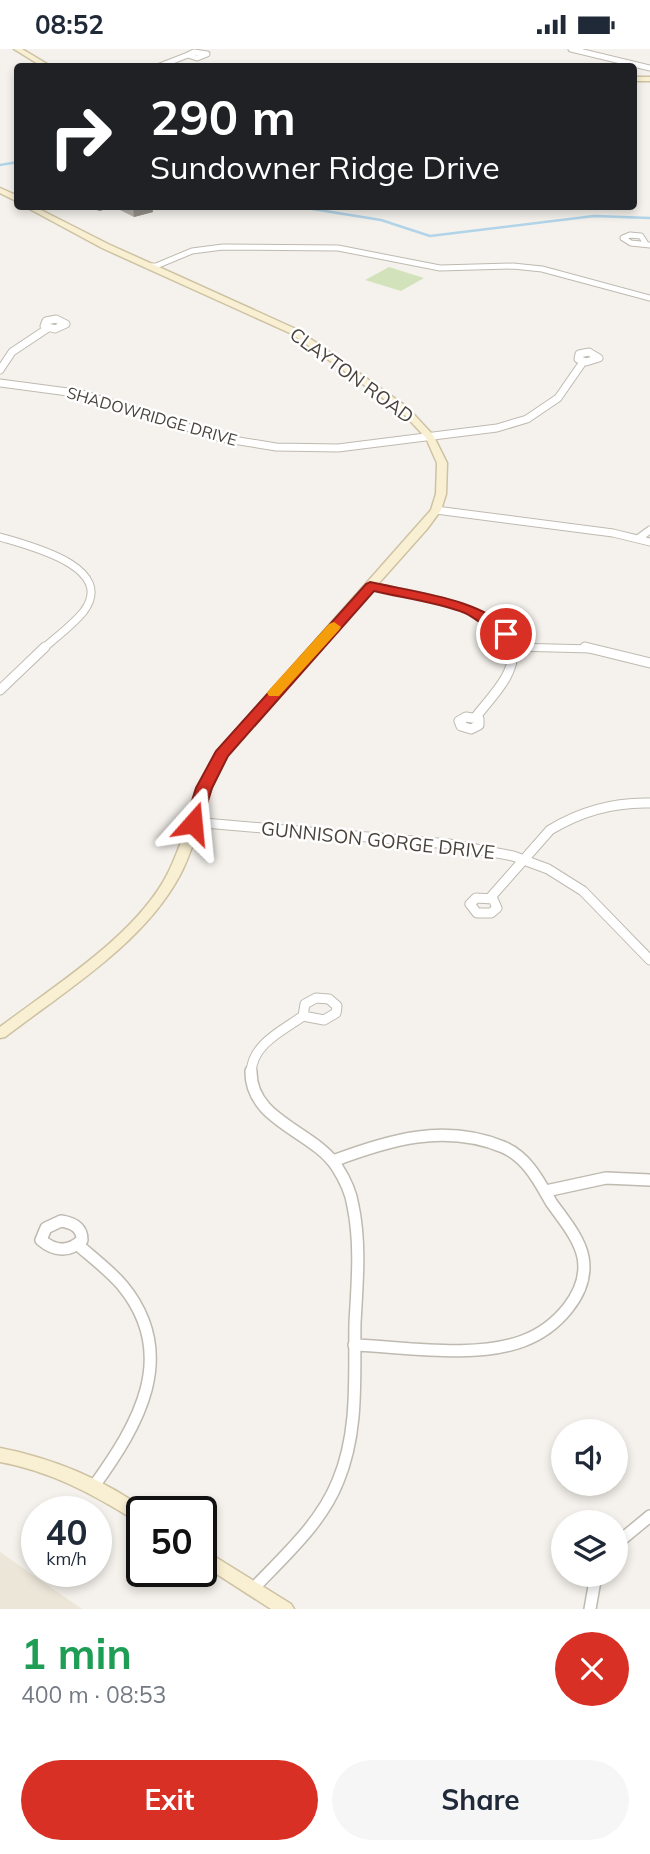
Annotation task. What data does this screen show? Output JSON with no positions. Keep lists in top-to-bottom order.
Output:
{
  "streets": {
    "main road": ["CLAYTON ROAD"],
    "street": ["SHADOWRIDGE DRIVE", "GUNNISON GORGE DRIVE"]
  },
  "crossings": [
    ["CLAYTON ROAD", "SHADOWRIDGE DRIVE"],
    ["CLAYTON ROAD", "GUNNISON GORGE DRIVE"]
  ],
  "page": {
    "status": "08:52",
    "turn": ["290 m", "Sundowner Ridge Drive"],
    "speed": "40 km/h",
    "limit": "50",
    "heading": ["1 min", "400 m · 08:53"],
    "buttons": ["Exit", "Share"]
  }
}
